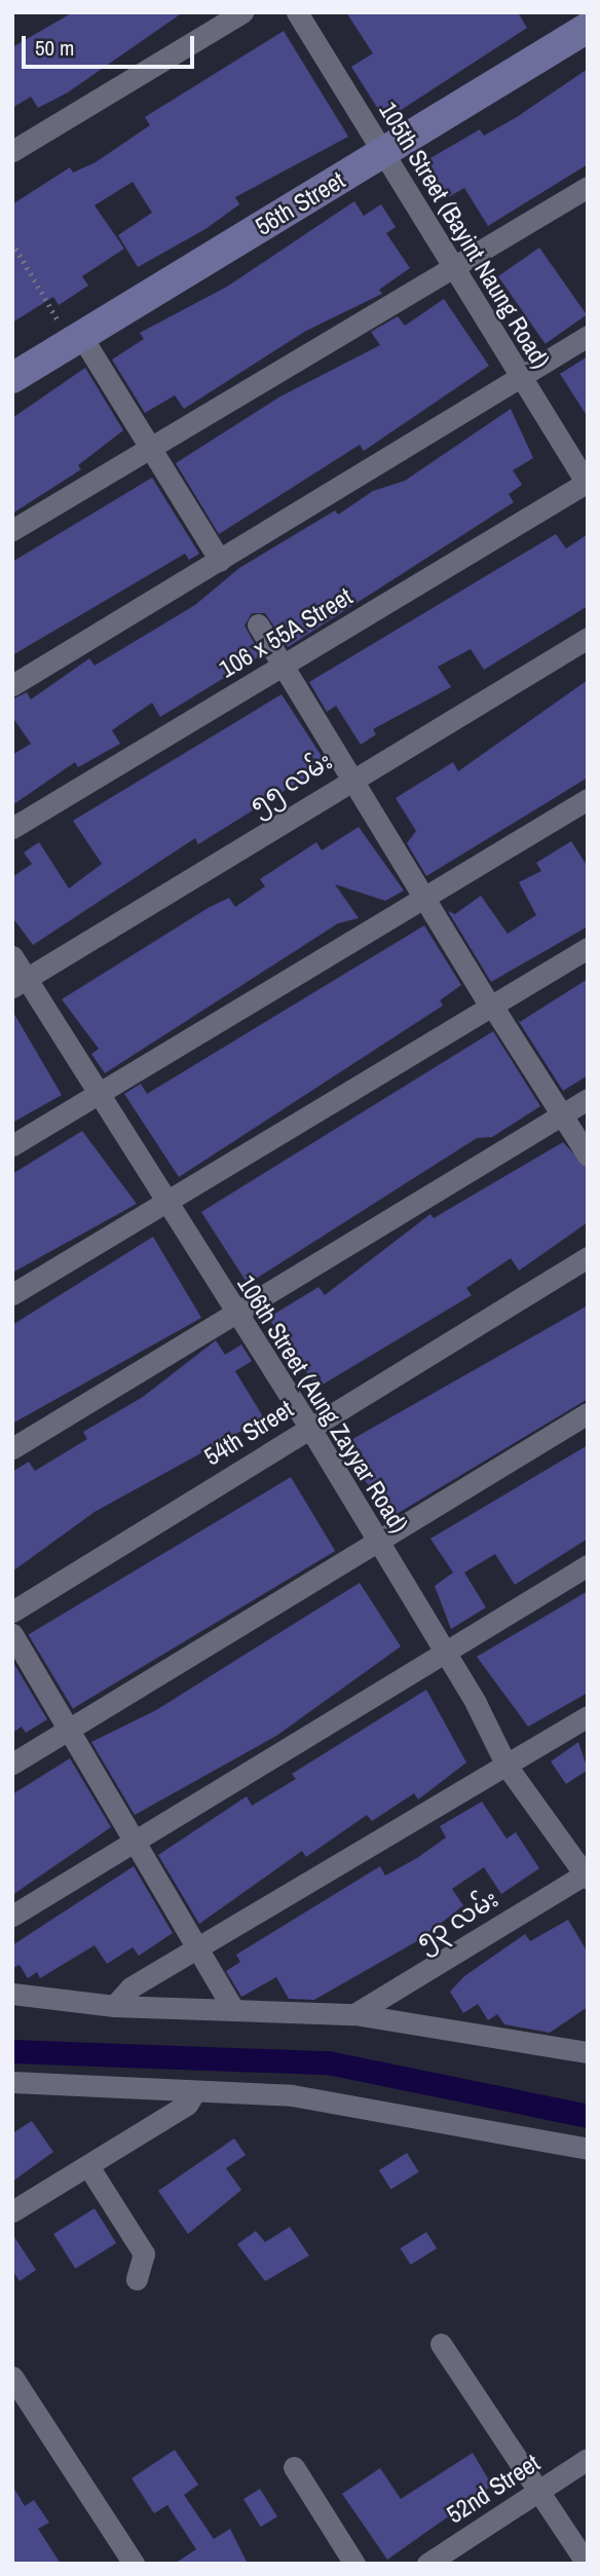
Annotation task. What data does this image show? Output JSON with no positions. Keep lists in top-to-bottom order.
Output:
{
  "streets": {
    "street": [
      "56th Street",
      "105th Street (Bayint Naung Road)",
      "106 x 55A Street",
      "၅၅ လမ်း",
      "106th Street (Aung Zayyar Road)",
      "54th Street",
      "၅၃ လမ်း",
      "52nd Street"
    ]
  },
  "crossings": [
    ["56th Street", "105th Street (Bayint Naung Road)"],
    ["105th Street (Bayint Naung Road)", "106 x 55A Street"],
    ["၅၅ လမ်း", "106th Street (Aung Zayyar Road)"],
    ["106th Street (Aung Zayyar Road)", "54th Street"],
    ["106th Street (Aung Zayyar Road)", "၅၃ လမ်း"]
  ],
  "scale_bar": "50 m"
}
